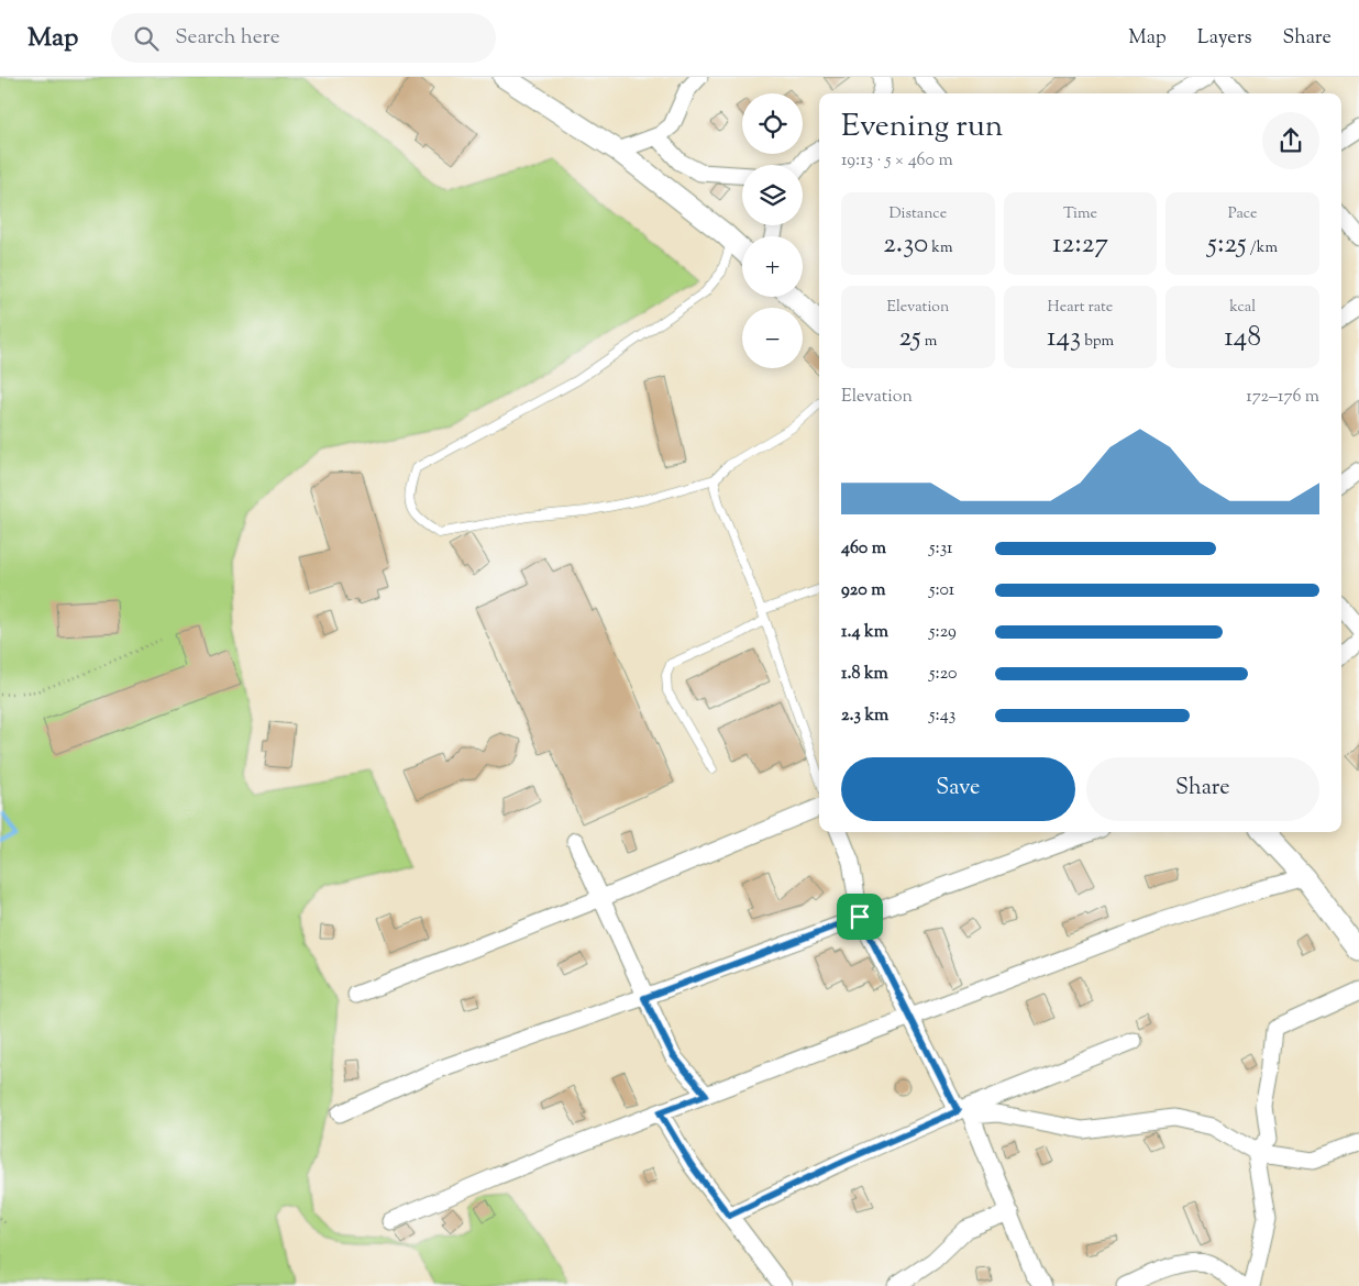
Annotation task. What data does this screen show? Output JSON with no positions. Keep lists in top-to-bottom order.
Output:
{
  "page": {
    "header": "Map",
    "search": "Search here",
    "nav": ["Map", "Layers", "Share"],
    "map_buttons": ["+", "−"],
    "heading": ["Evening run", "19:13 · 5 × 460 m"],
    "stats": [
      ["Distance", "2.30 km"],
      ["Time", "12:27"],
      ["Pace", "5:25 /km"],
      ["Elevation", "25 m"],
      ["Heart rate", "143 bpm"],
      ["kcal", "148"]
    ],
    "chart": ["Elevation", "172–176 m"],
    "list": [
      {
        "name": "460 m",
        "note": "5:31"
      },
      {
        "name": "920 m",
        "note": "5:01"
      },
      {
        "name": "1.4 km",
        "note": "5:29"
      },
      {
        "name": "1.8 km",
        "note": "5:20"
      },
      {
        "name": "2.3 km",
        "note": "5:43"
      }
    ],
    "buttons": ["Save", "Share"]
  }
}
